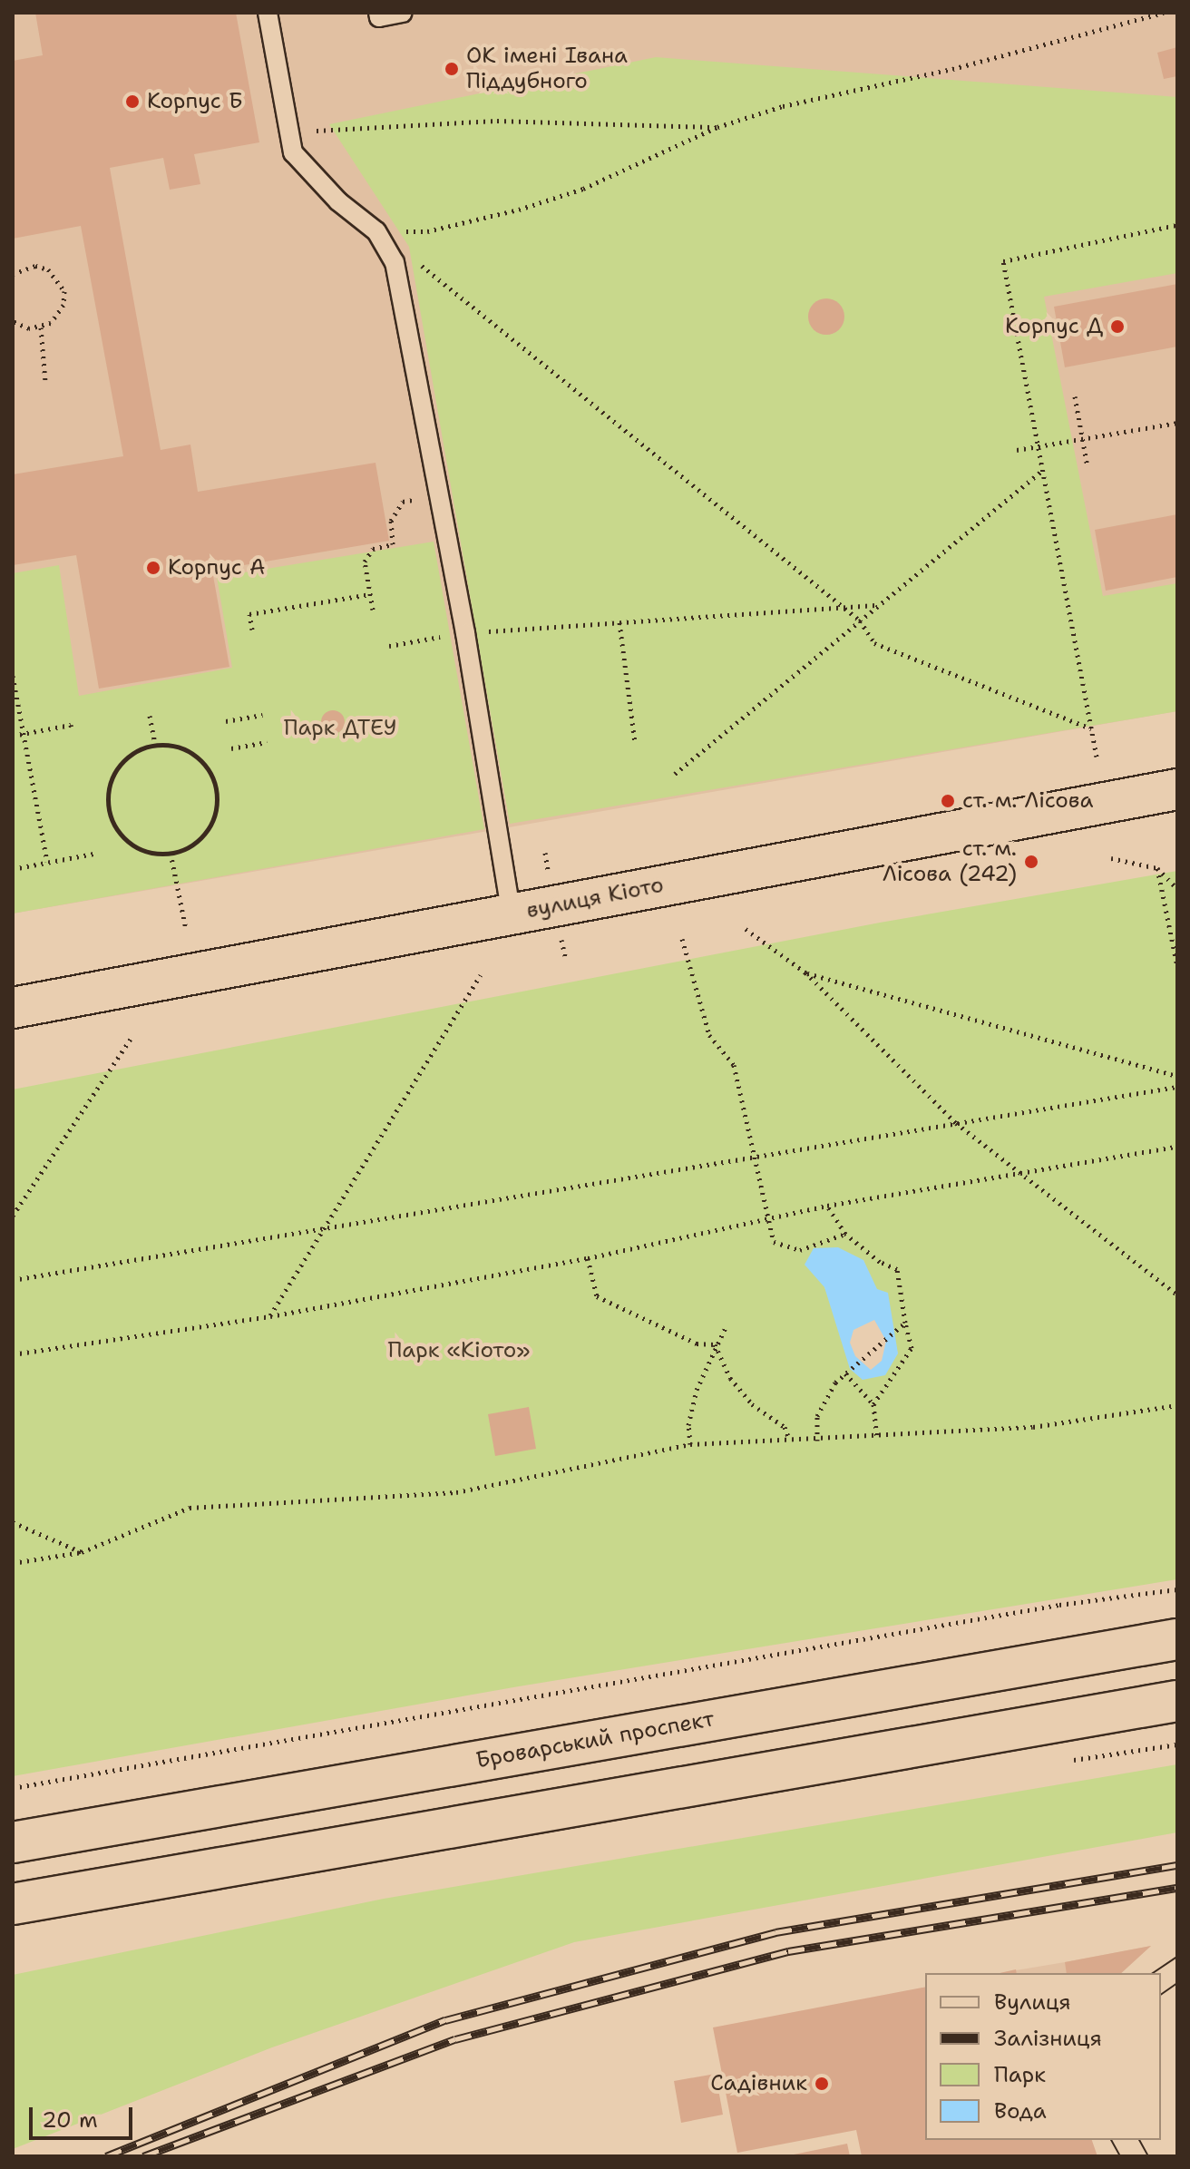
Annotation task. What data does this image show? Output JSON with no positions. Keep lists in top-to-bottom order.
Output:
{
  "streets": {
    "main road": ["вулиця Кіото", "Броварський проспект"]
  },
  "parks": ["Парк ДТЕУ", "Парк «Кіото»"],
  "places": [
    "ОК імені Івана Піддубного",
    "Корпус Б",
    "Корпус Д",
    "Корпус А",
    "ст. м. Лісова",
    "ст. м. Лісова (242)",
    "Садівник"
  ],
  "legend": [
    "Вулиця",
    "Залізниця",
    "Парк",
    "Вода"
  ],
  "scale_bar": "20 m"
}
